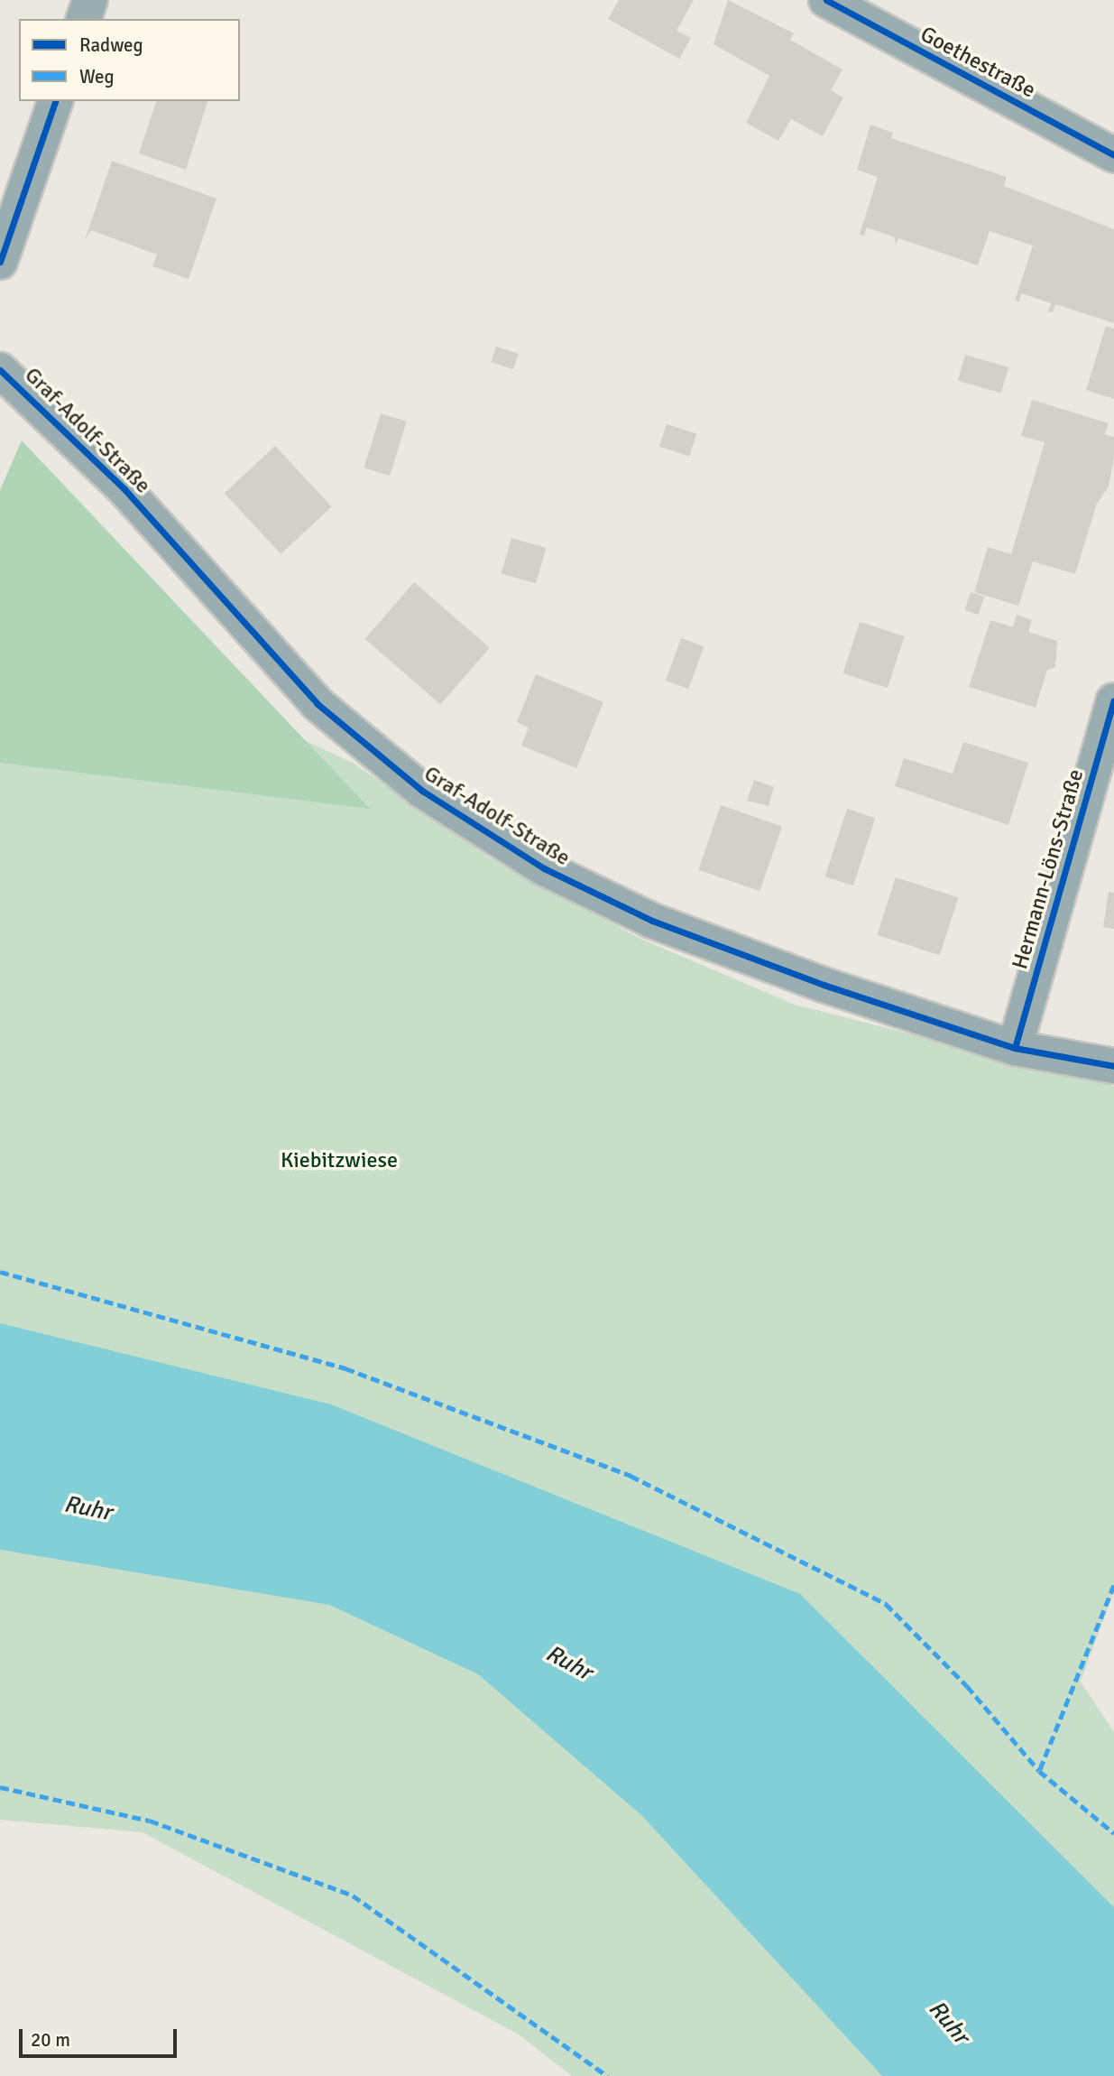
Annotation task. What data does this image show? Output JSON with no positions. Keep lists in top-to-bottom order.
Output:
{
  "streets": {
    "street": ["Goethestraße", "Graf-Adolf-Straße", "Hermann-Löns-Straße"]
  },
  "crossings": [
    ["Graf-Adolf-Straße", "Hermann-Löns-Straße"]
  ],
  "water": ["Ruhr"],
  "parks": ["Kiebitzwiese"],
  "legend": ["Radweg", "Weg"],
  "scale_bar": "20 m"
}
